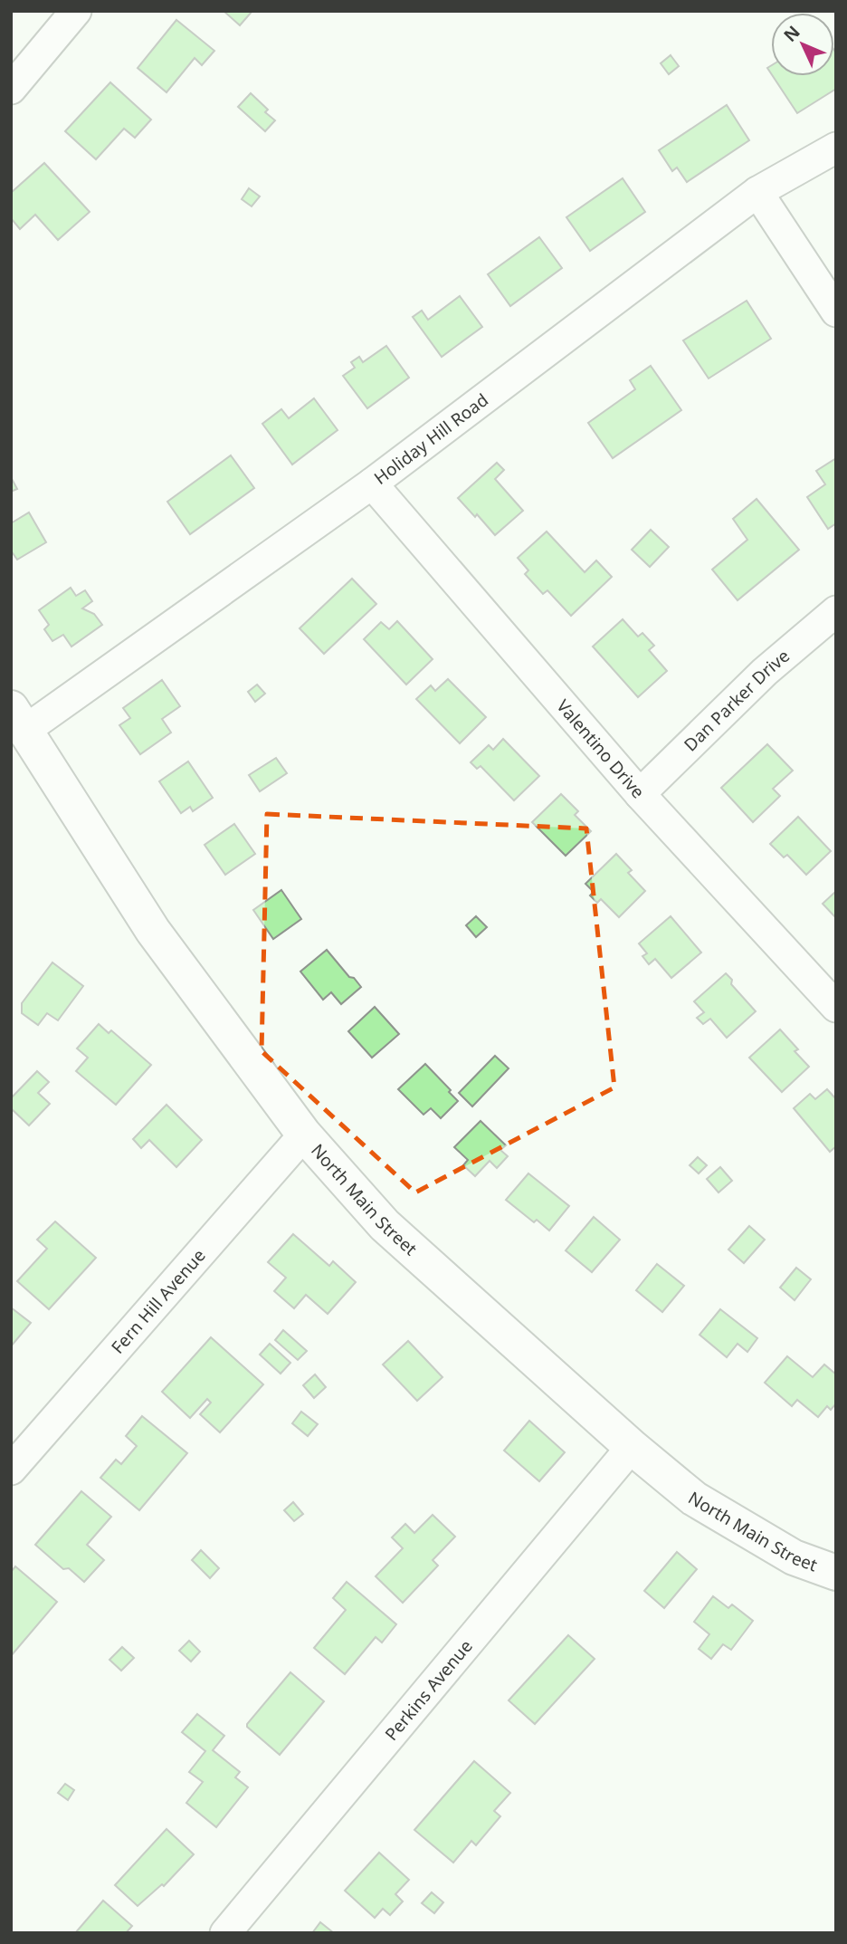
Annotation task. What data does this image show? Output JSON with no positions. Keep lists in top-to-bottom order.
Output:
{
  "streets": {
    "main road": ["North Main Street"],
    "street": [
      "Holiday Hill Road",
      "Dan Parker Drive",
      "Valentino Drive",
      "Fern Hill Avenue",
      "Perkins Avenue"
    ]
  },
  "crossings": [
    ["Holiday Hill Road", "Valentino Drive"],
    ["Holiday Hill Road", "North Main Street"],
    ["Dan Parker Drive", "Valentino Drive"],
    ["North Main Street", "Fern Hill Avenue"],
    ["North Main Street", "Perkins Avenue"]
  ],
  "north": "top left"
}
